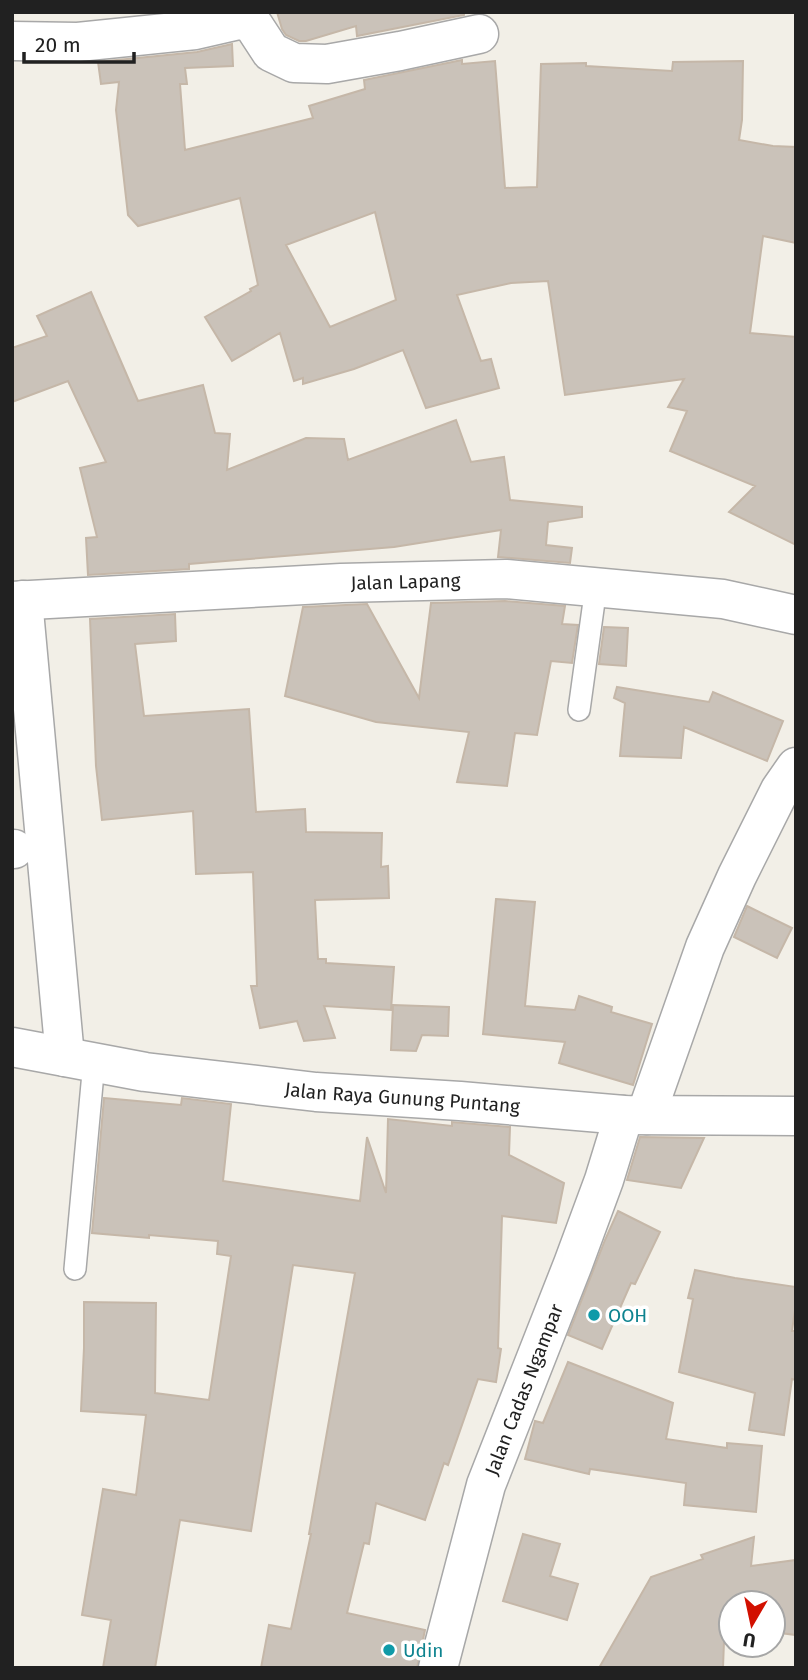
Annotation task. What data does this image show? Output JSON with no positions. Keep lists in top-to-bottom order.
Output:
{
  "streets": {
    "street": ["Jalan Lapang", "Jalan Raya Gunung Puntang", "Jalan Cadas Ngampar"]
  },
  "crossings": [
    ["Jalan Raya Gunung Puntang", "Jalan Cadas Ngampar"]
  ],
  "places": ["OOH", "Udin"],
  "scale_bar": "20 m",
  "north": "bottom"
}
